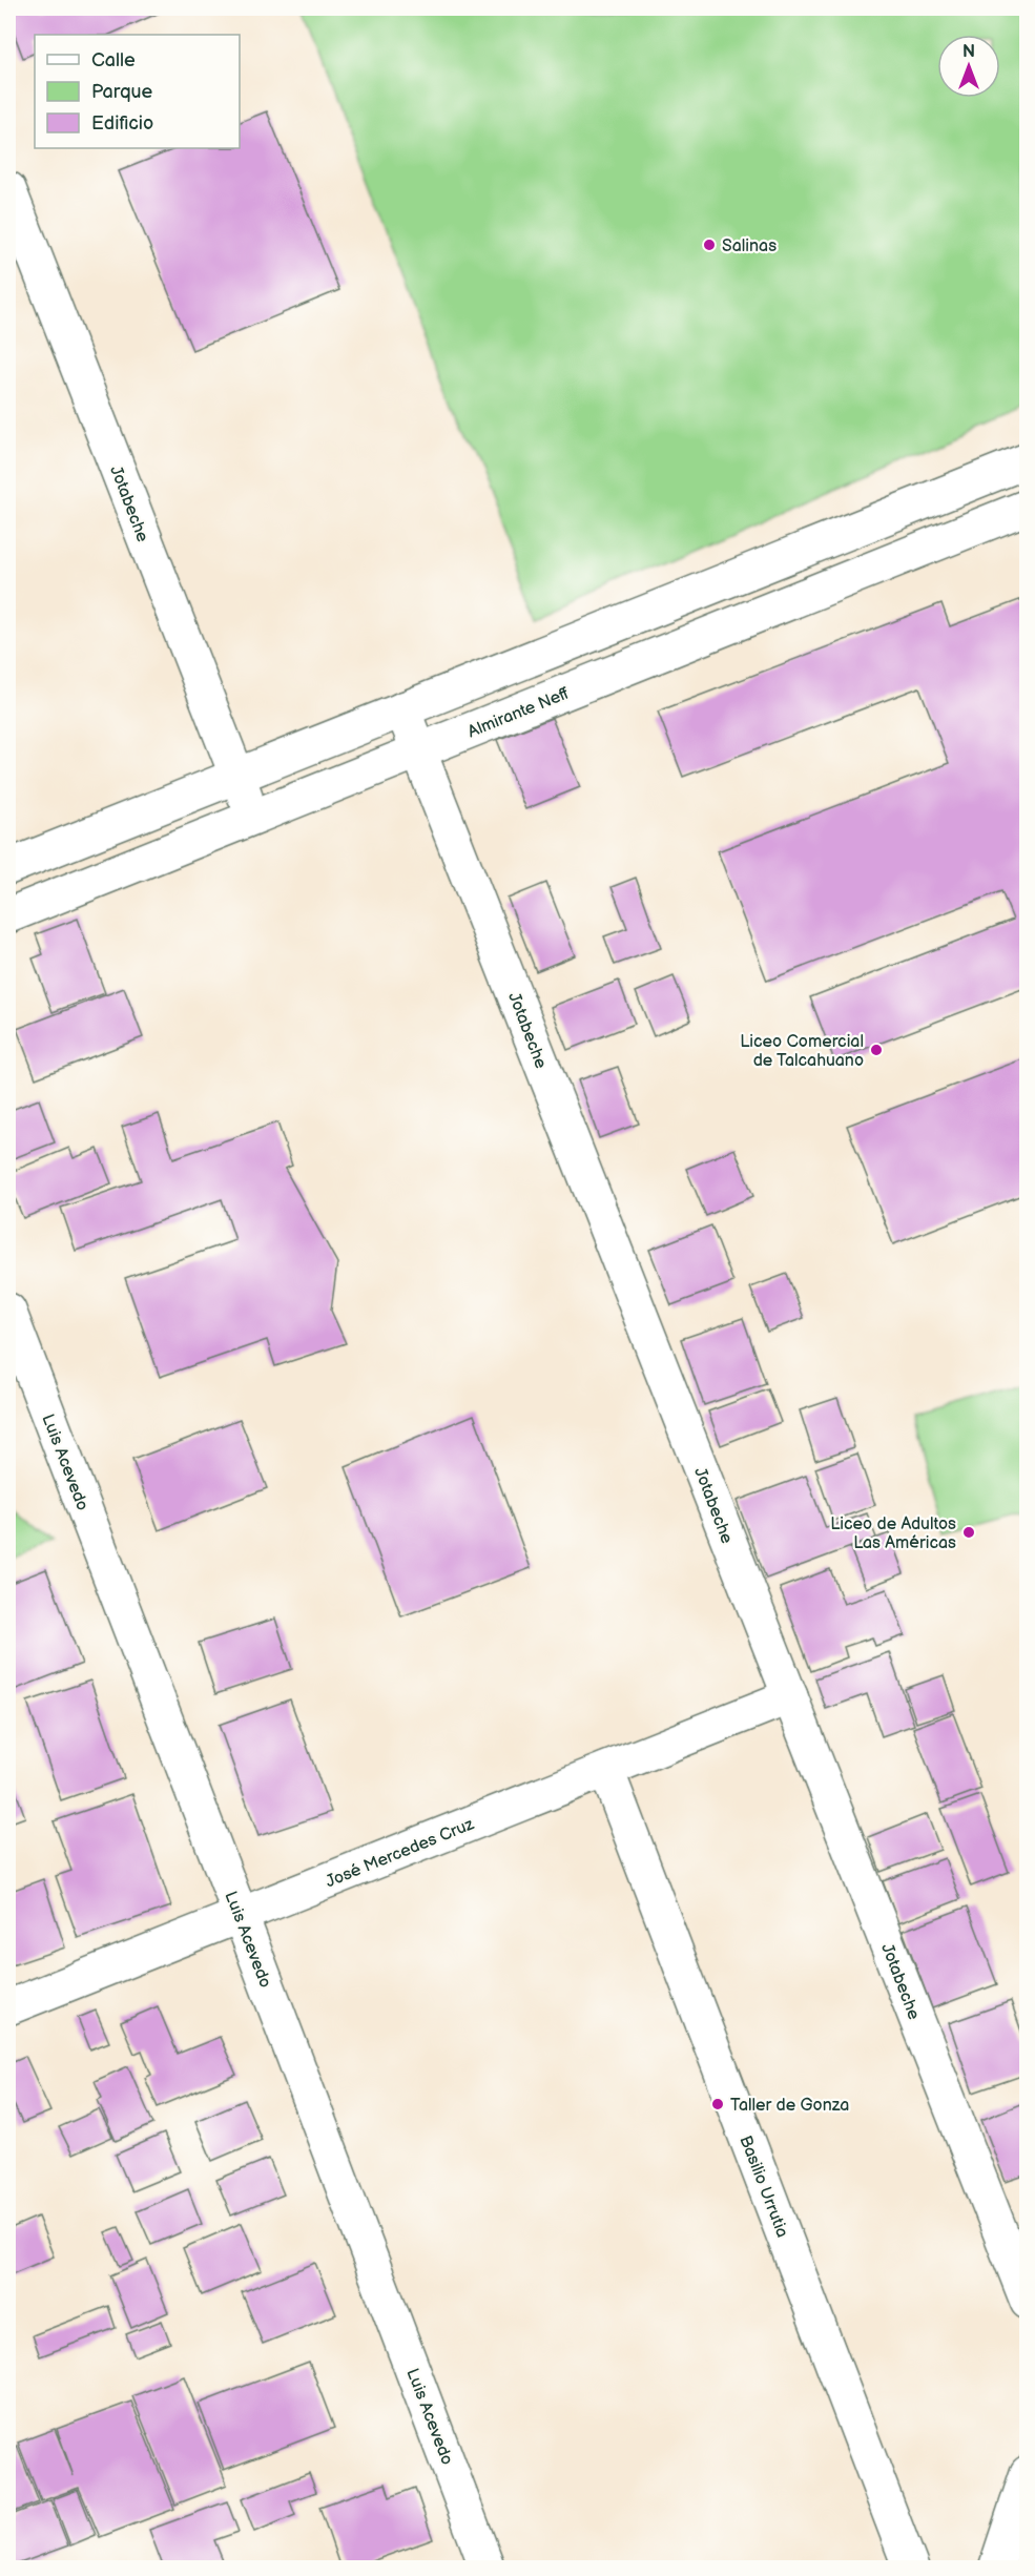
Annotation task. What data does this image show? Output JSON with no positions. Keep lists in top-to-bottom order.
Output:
{
  "streets": {
    "street": [
      "Jotabeche",
      "Almirante Neff",
      "Luis Acevedo",
      "José Mercedes Cruz",
      "Basilio Urrutia"
    ]
  },
  "crossings": [
    ["Jotabeche", "Almirante Neff"],
    ["Jotabeche", "José Mercedes Cruz"],
    ["Luis Acevedo", "José Mercedes Cruz"],
    ["José Mercedes Cruz", "Basilio Urrutia"]
  ],
  "places": [
    "Salinas",
    "Liceo Comercial de Talcahuano",
    "Liceo de Adultos Las Américas",
    "Taller de Gonza"
  ],
  "legend": ["Calle", "Parque", "Edificio"],
  "north": "top"
}
